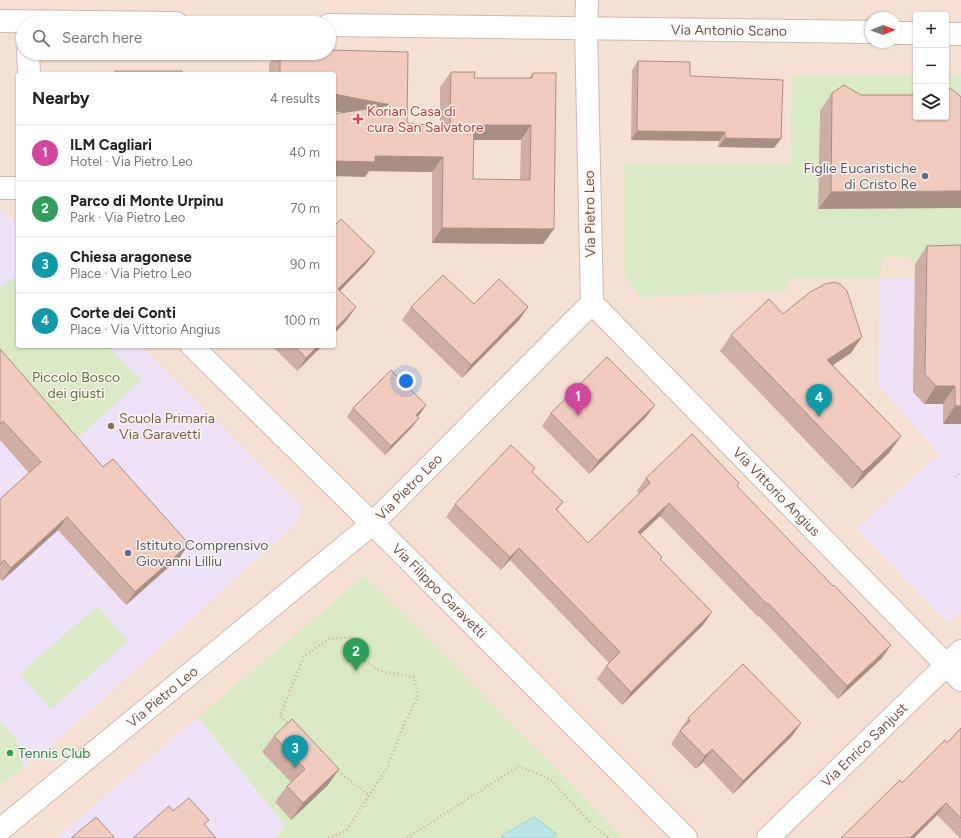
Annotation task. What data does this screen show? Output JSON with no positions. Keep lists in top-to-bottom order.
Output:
{
  "streets": {
    "street": [
      "Via Antonio Scano",
      "Via Pietro Leo",
      "Via Vittorio Angius",
      "Via Filippo Garavetti",
      "Via Enrico Sanjust"
    ]
  },
  "crossings": [
    ["Via Antonio Scano", "Via Pietro Leo"],
    ["Via Pietro Leo", "Via Vittorio Angius"],
    ["Via Pietro Leo", "Via Filippo Garavetti"],
    ["Via Vittorio Angius", "Via Enrico Sanjust"]
  ],
  "parks": ["Piccolo Bosco dei giusti"],
  "places": {
    "health": ["Korian Casa di cura San Salvatore"],
    "other": [
      "Figlie Eucaristiche di Cristo Re",
      "Scuola Primaria Via Garavetti",
      "Istituto Comprensivo Giovanni Lilliu",
      "Tennis Club"
    ]
  },
  "north": "right",
  "page": {
    "map_buttons": ["+", "−"],
    "search": "Search here",
    "heading": ["Nearby", "4 results"],
    "list": [
      {
        "mark": "1",
        "name": "ILM Cagliari",
        "note": "Hotel · Via Pietro Leo",
        "value": "40 m"
      },
      {
        "mark": "2",
        "name": "Parco di Monte Urpinu",
        "note": "Park · Via Pietro Leo",
        "value": "70 m"
      },
      {
        "mark": "3",
        "name": "Chiesa aragonese",
        "note": "Place · Via Pietro Leo",
        "value": "90 m"
      },
      {
        "mark": "4",
        "name": "Corte dei Conti",
        "note": "Place · Via Vittorio Angius",
        "value": "100 m"
      }
    ],
    "pins": [
      "1",
      "4",
      "2",
      "3"
    ]
  }
}
